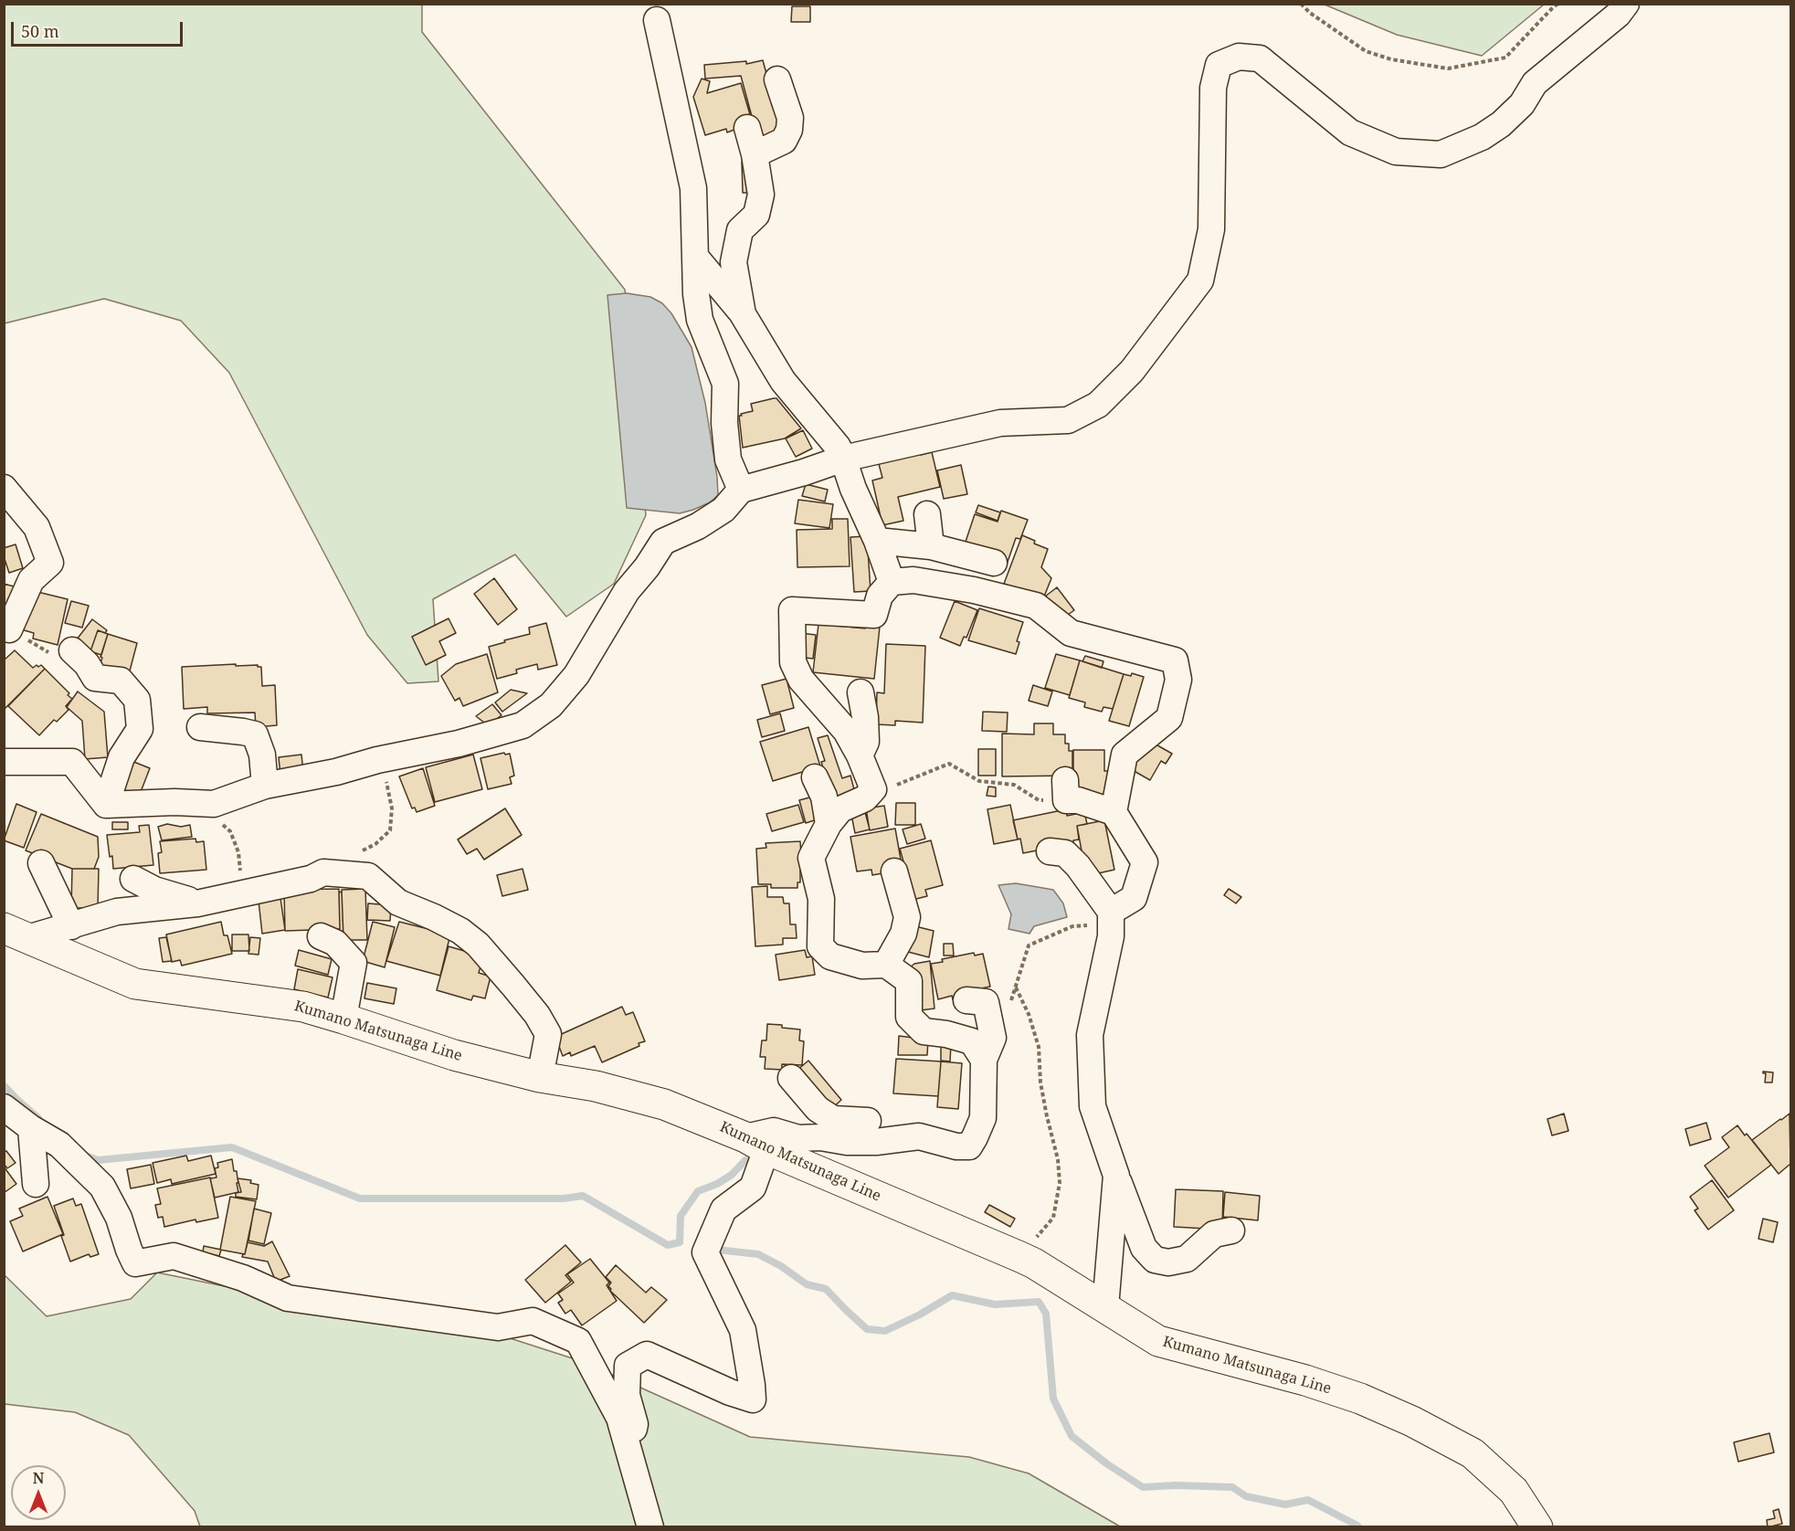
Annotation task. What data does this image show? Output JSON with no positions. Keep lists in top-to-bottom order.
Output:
{
  "streets": {
    "main road": ["Kumano Matsunaga Line"]
  },
  "scale_bar": "50 m",
  "north": "top"
}
